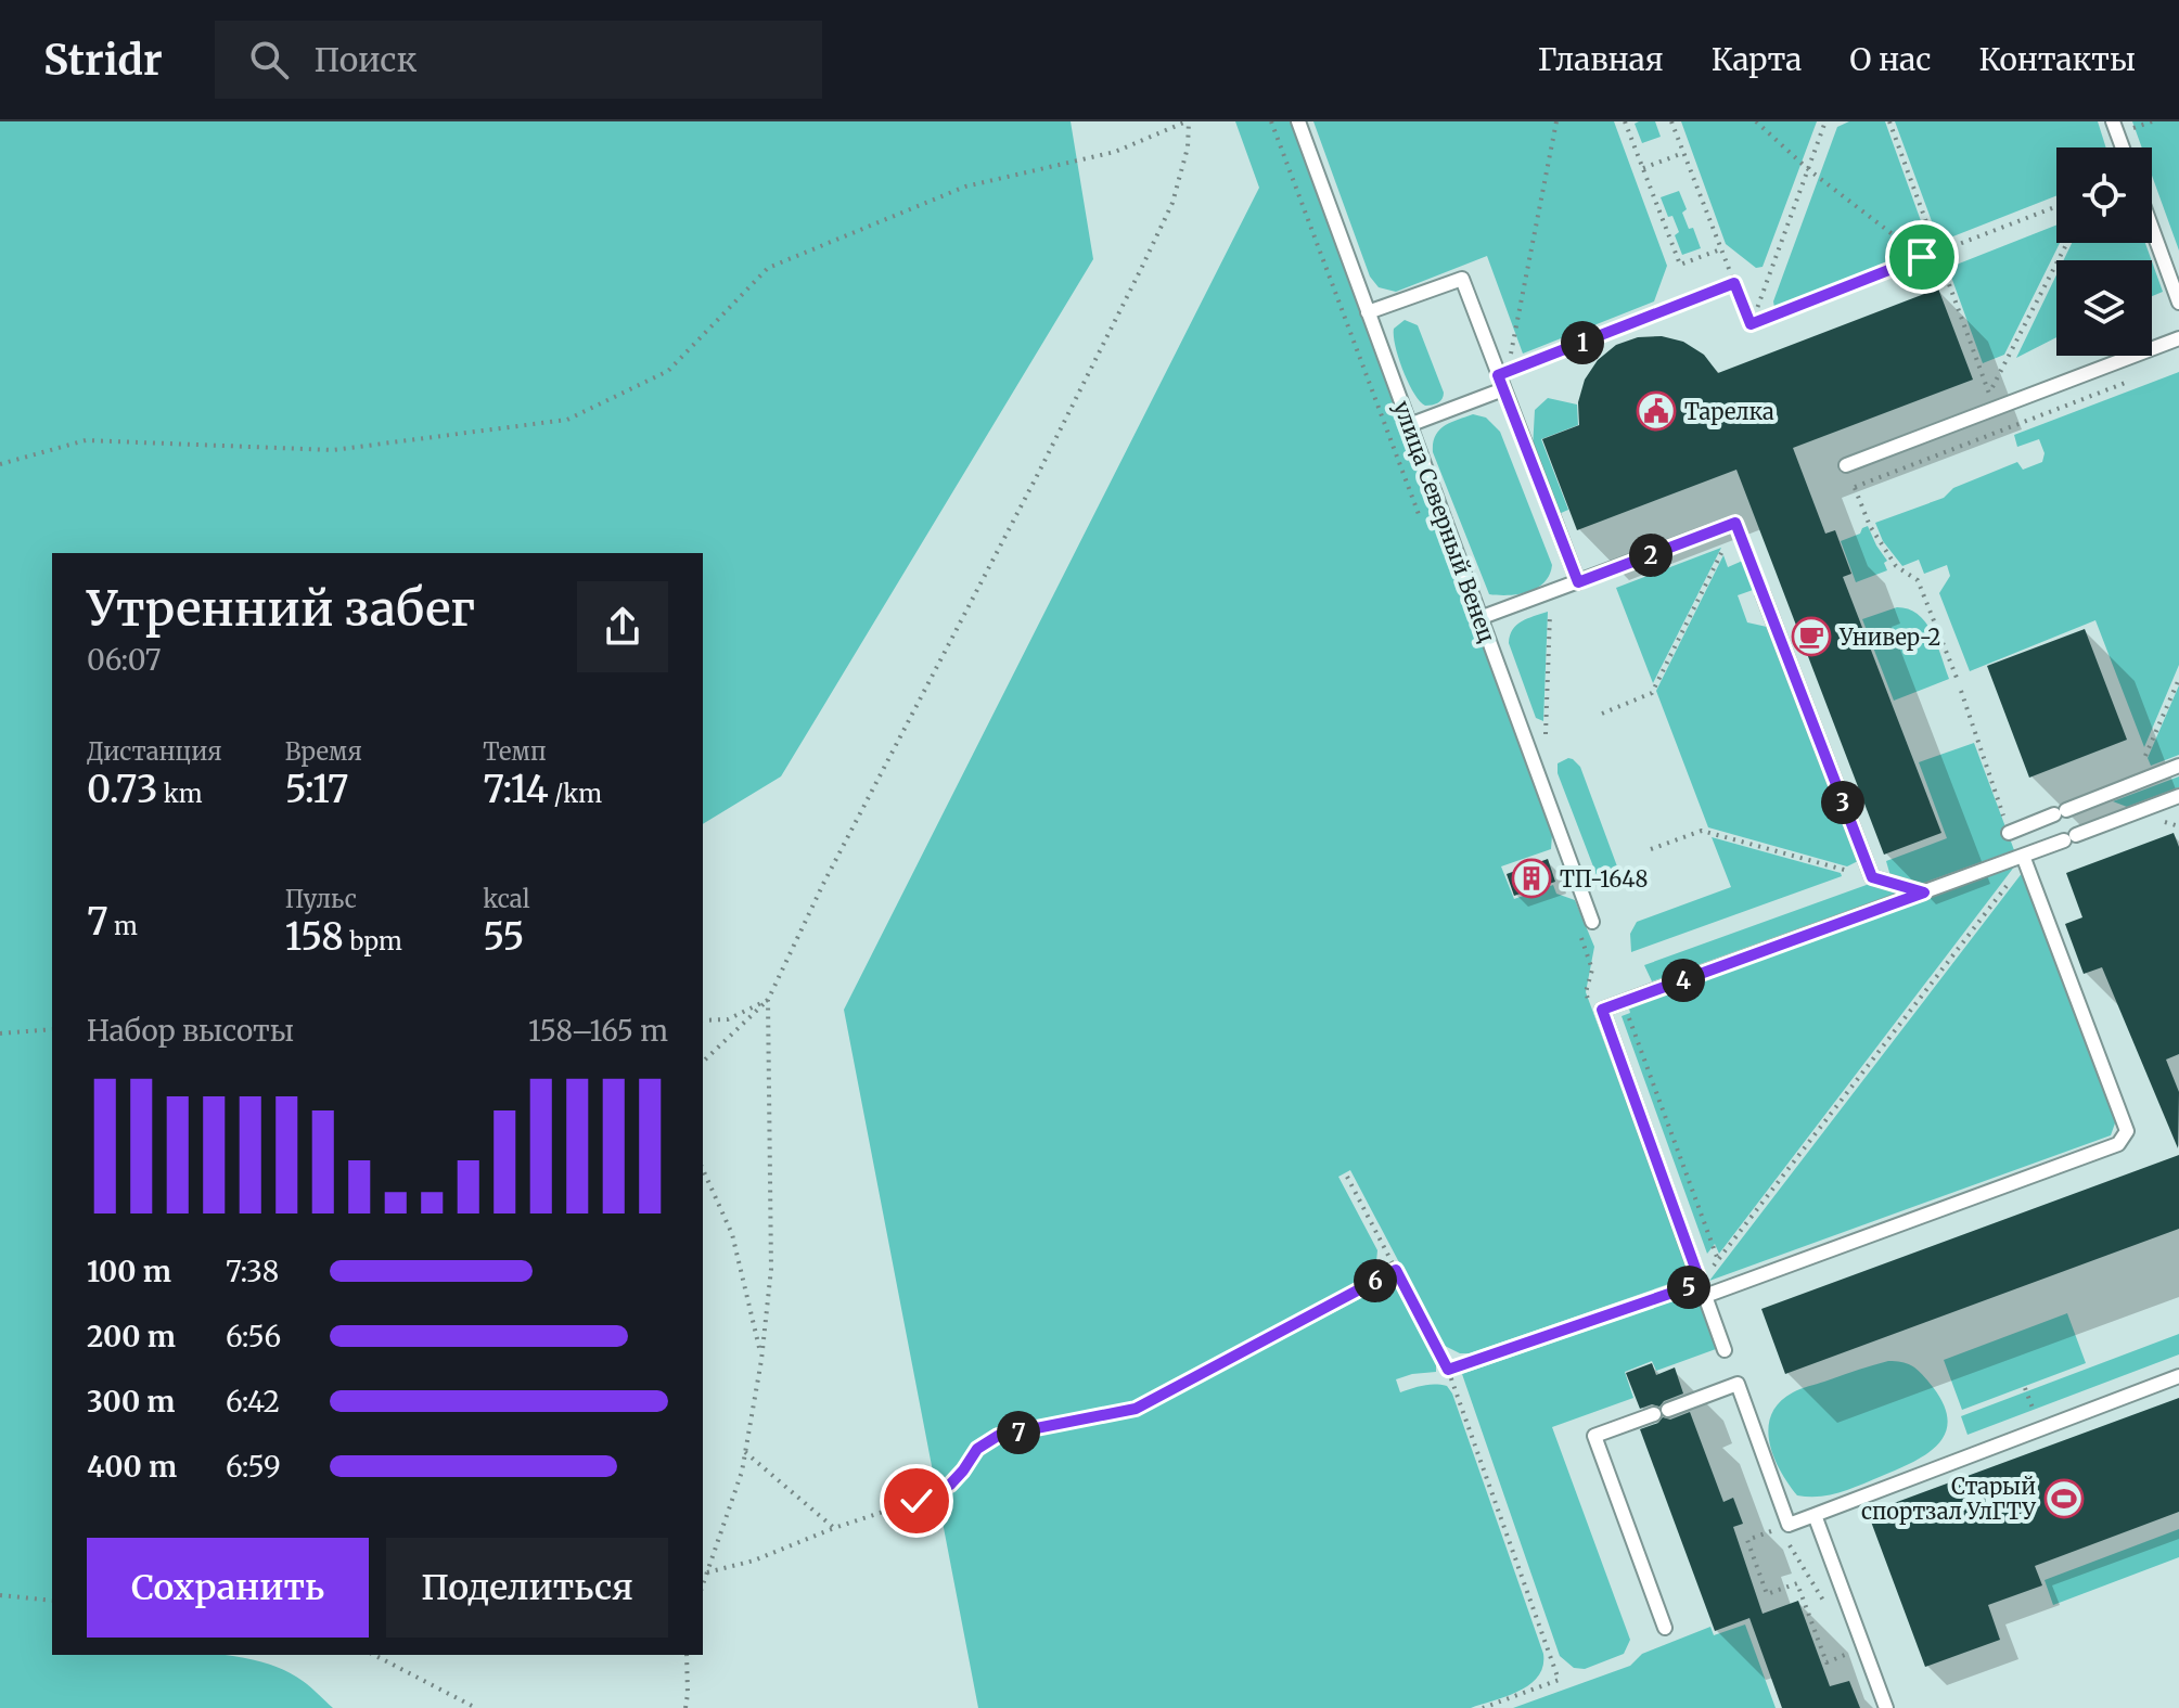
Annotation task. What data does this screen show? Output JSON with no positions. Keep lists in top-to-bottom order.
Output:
{
  "streets": {
    "lane": ["улица Северный Венец"]
  },
  "places": {
    "public building": ["Тарелка"],
    "cafe": ["Универ-2"],
    "building": ["ТП-1648"],
    "sports": ["Старый спортзал УлГТУ"]
  },
  "page": {
    "header": "Stridr",
    "search": "Поиск",
    "nav": [
      "Главная",
      "Карта",
      "О нас",
      "Контакты"
    ],
    "pins": [
      "1",
      "2",
      "3",
      "4",
      "6",
      "5",
      "7"
    ],
    "heading": ["Утренний забег", "06:07"],
    "stats": [
      ["Дистанция", "0.73 km"],
      ["Время", "5:17"],
      ["Темп", "7:14 /km"],
      ["7 m"],
      ["Пульс", "158 bpm"],
      ["kcal", "55"]
    ],
    "chart": ["Набор высоты", "158–165 m"],
    "list": [
      {
        "name": "100 m",
        "note": "7:38"
      },
      {
        "name": "200 m",
        "note": "6:56"
      },
      {
        "name": "300 m",
        "note": "6:42"
      },
      {
        "name": "400 m",
        "note": "6:59"
      }
    ],
    "buttons": ["Сохранить", "Поделиться"]
  }
}
